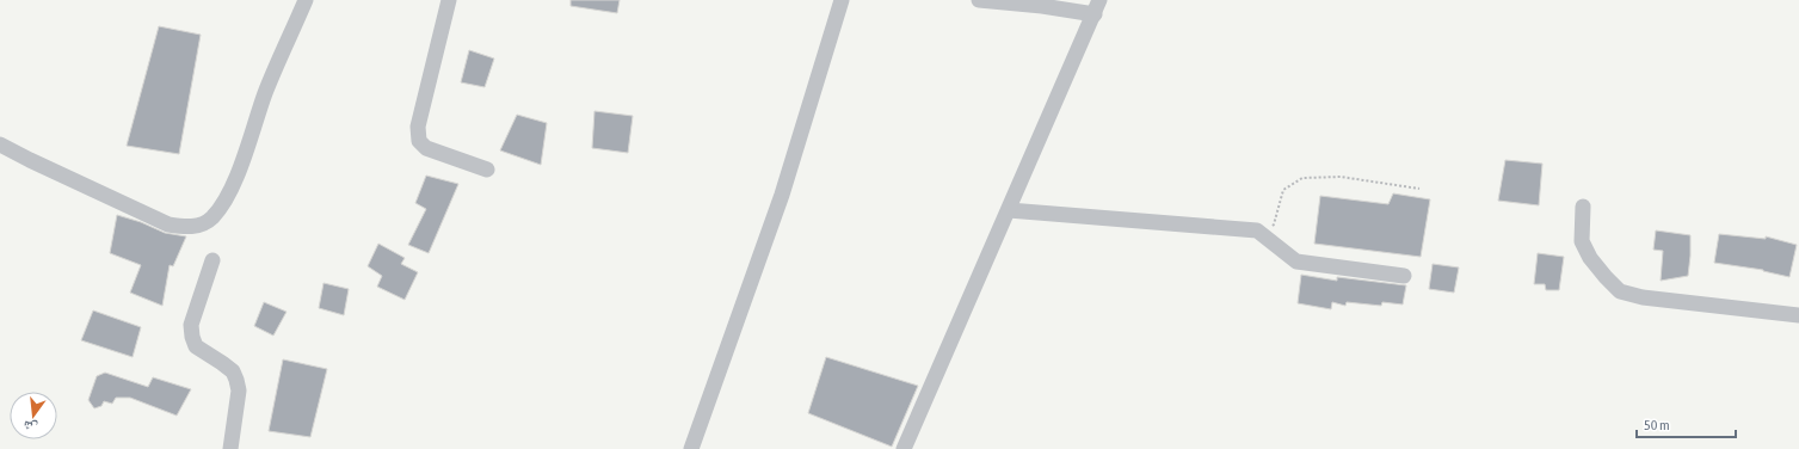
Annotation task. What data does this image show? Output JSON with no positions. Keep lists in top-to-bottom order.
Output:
{
  "scale_bar": "50 m",
  "north": "bottom"
}
